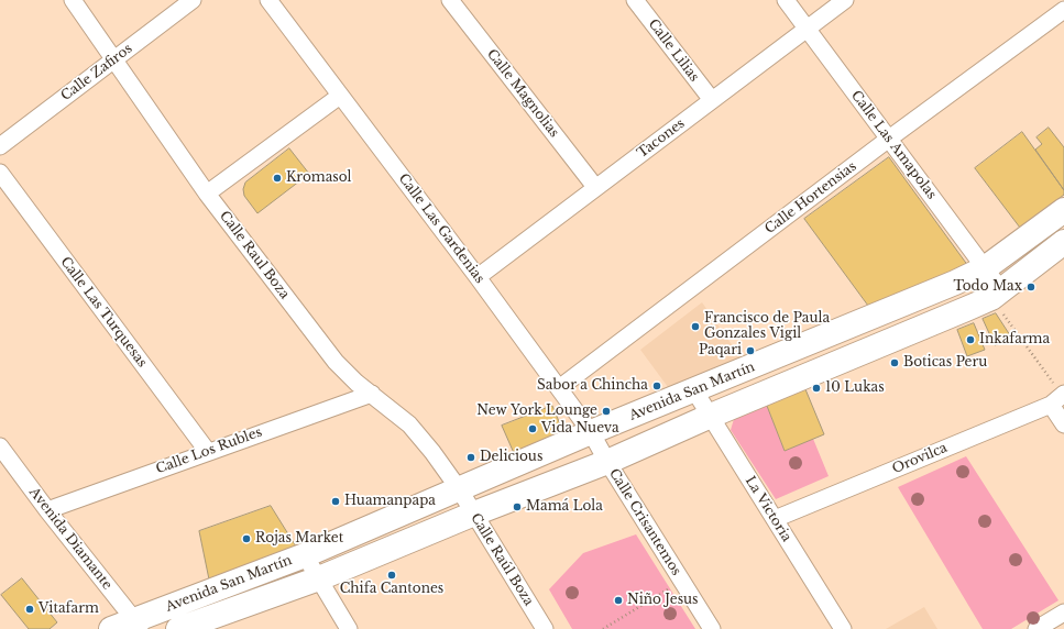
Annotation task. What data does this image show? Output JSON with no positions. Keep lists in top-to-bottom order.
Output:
{
  "streets": {
    "main road": ["Avenida San Martín"],
    "street": [
      "Calle Lilias",
      "Calle Zafiros",
      "Calle Magnolias",
      "Tacones",
      "Calle Las Amapolas",
      "Calle Hortensias",
      "Calle Las Gardenias",
      "Calle Raul Boza",
      "Calle Las Turquesas",
      "Calle Los Rubles",
      "Orovilca",
      "La Victoria",
      "Calle Crisantemos",
      "Avenida Diamante",
      "Calle Raúl Boza"
    ]
  },
  "crossings": [
    ["Calle Lilias", "Tacones"],
    ["Calle Zafiros", "Calle Raul Boza"],
    ["Calle Magnolias", "Tacones"],
    ["Tacones", "Calle Las Amapolas"],
    ["Tacones", "Calle Las Gardenias"],
    ["Calle Las Amapolas", "Calle Hortensias"],
    ["Calle Las Amapolas", "Avenida San Martín"],
    ["Calle Hortensias", "Calle Las Gardenias"],
    ["Calle Las Gardenias", "Avenida San Martín"],
    ["Calle Las Gardenias", "Calle Crisantemos"],
    ["Calle Raul Boza", "Avenida San Martín"],
    ["Calle Raul Boza", "Calle Los Rubles"],
    ["Calle Raul Boza", "Calle Raúl Boza"],
    ["Calle Las Turquesas", "Calle Los Rubles"],
    ["Avenida San Martín", "La Victoria"],
    ["Avenida San Martín", "Calle Crisantemos"],
    ["Avenida San Martín", "Avenida Diamante"],
    ["Avenida San Martín", "Calle Raúl Boza"],
    ["Calle Los Rubles", "Avenida Diamante"],
    ["Orovilca", "La Victoria"]
  ],
  "places": [
    "Kromasol",
    "Todo Max",
    "Francisco de Paula Gonzales Vigil",
    "Inkafarma",
    "Paqari",
    "Boticas Peru",
    "Sabor a Chincha",
    "10 Lukas",
    "New York Lounge",
    "Vida Nueva",
    "Delicious",
    "Huamanpapa",
    "Mamá Lola",
    "Rojas Market",
    "Chifa Cantones",
    "Niño Jesus",
    "Vitafarm"
  ]
}
